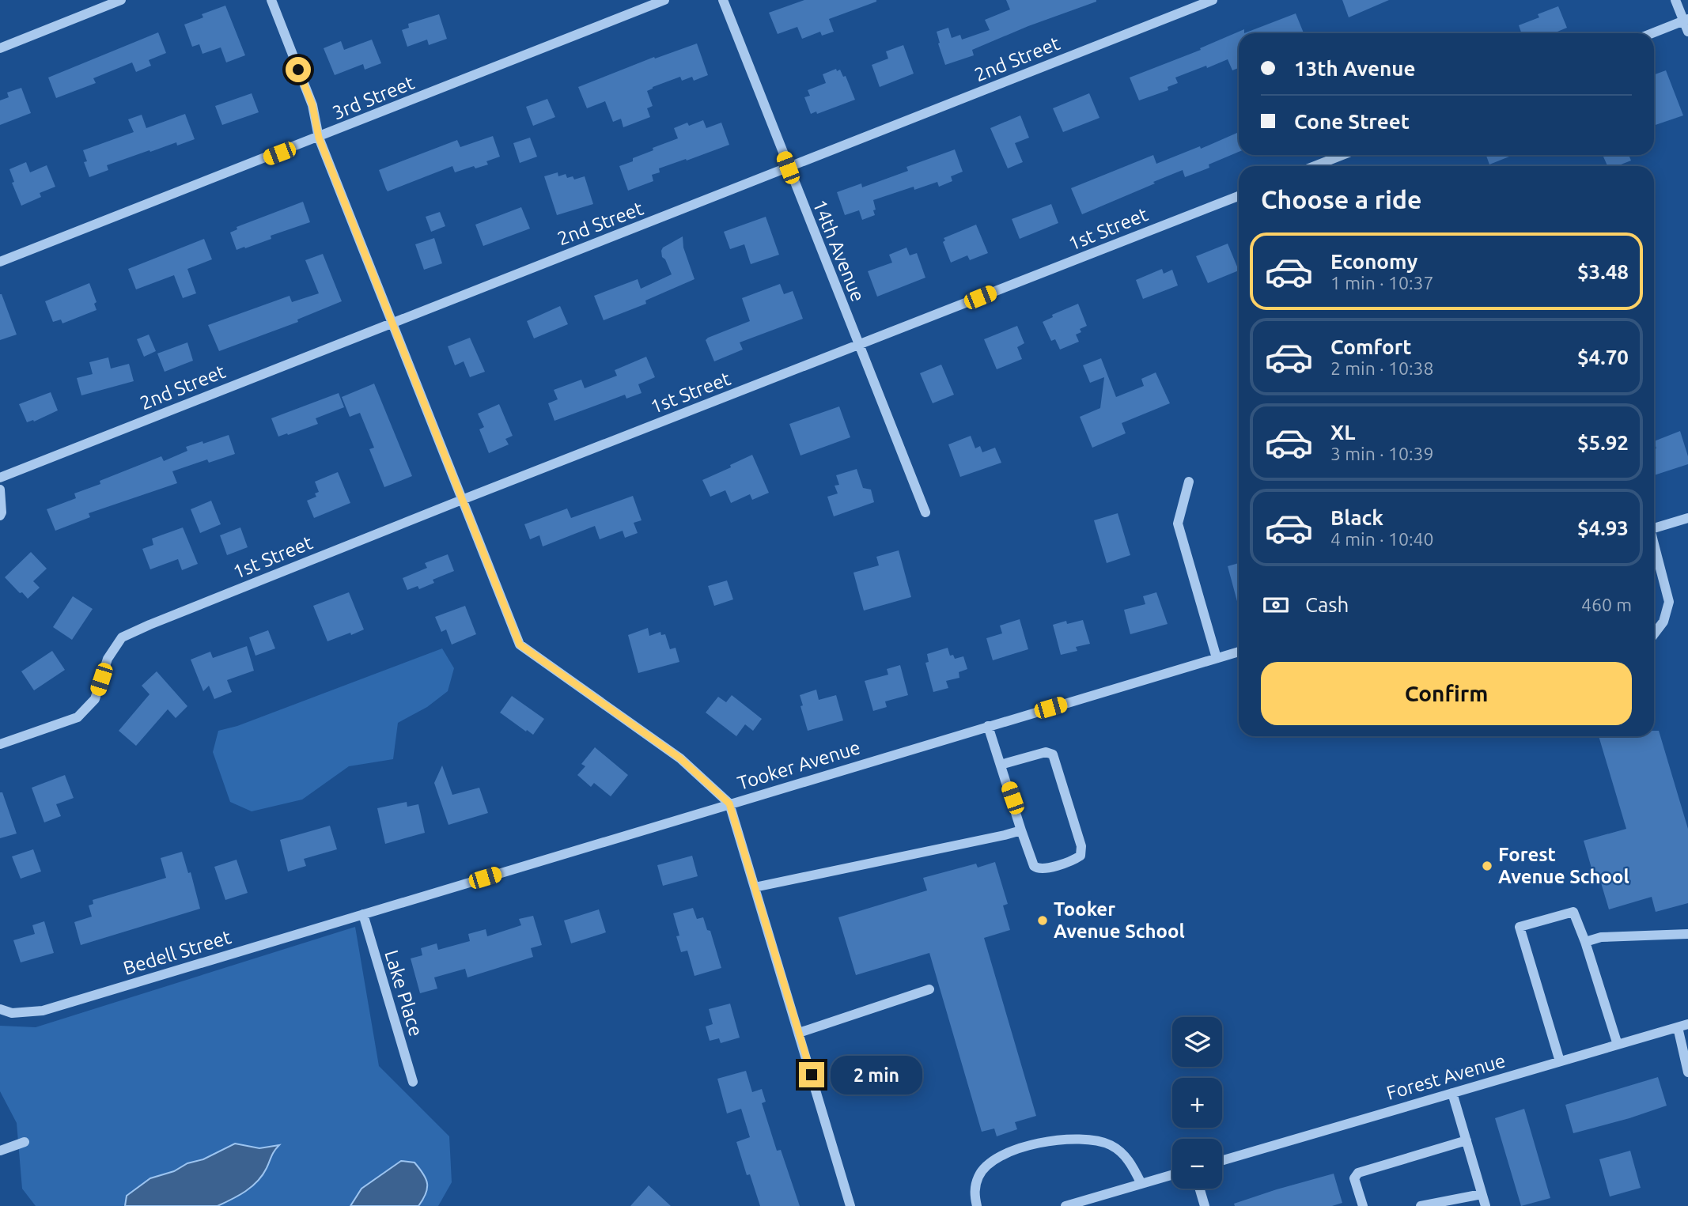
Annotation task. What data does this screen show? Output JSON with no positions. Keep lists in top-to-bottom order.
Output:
{
  "streets": {
    "street": [
      "2nd Street",
      "3rd Street",
      "1st Street",
      "14th Avenue",
      "Tooker Avenue",
      "Bedell Street",
      "Lake Place",
      "Forest Avenue"
    ]
  },
  "crossings": [
    ["2nd Street", "14th Avenue"],
    ["1st Street", "14th Avenue"],
    ["Tooker Avenue", "Bedell Street"],
    ["Tooker Avenue", "Lake Place"],
    ["Bedell Street", "Lake Place"]
  ],
  "places": ["Forest Avenue School", "Tooker Avenue School"],
  "page": {
    "banner": ["13th Avenue", "Cone Street"],
    "heading": "Choose a ride",
    "list": [
      {
        "name": "Economy",
        "note": "1 min · 10:37",
        "value": "$3.48"
      },
      {
        "name": "Comfort",
        "note": "2 min · 10:38",
        "value": "$4.70"
      },
      {
        "name": "XL",
        "note": "3 min · 10:39",
        "value": "$5.92"
      },
      {
        "name": "Black",
        "note": "4 min · 10:40",
        "value": "$4.93"
      }
    ],
    "pay": ["Cash", "460 m"],
    "buttons": "Confirm",
    "map_buttons": ["+", "−"],
    "bubble": "2 min"
  }
}
